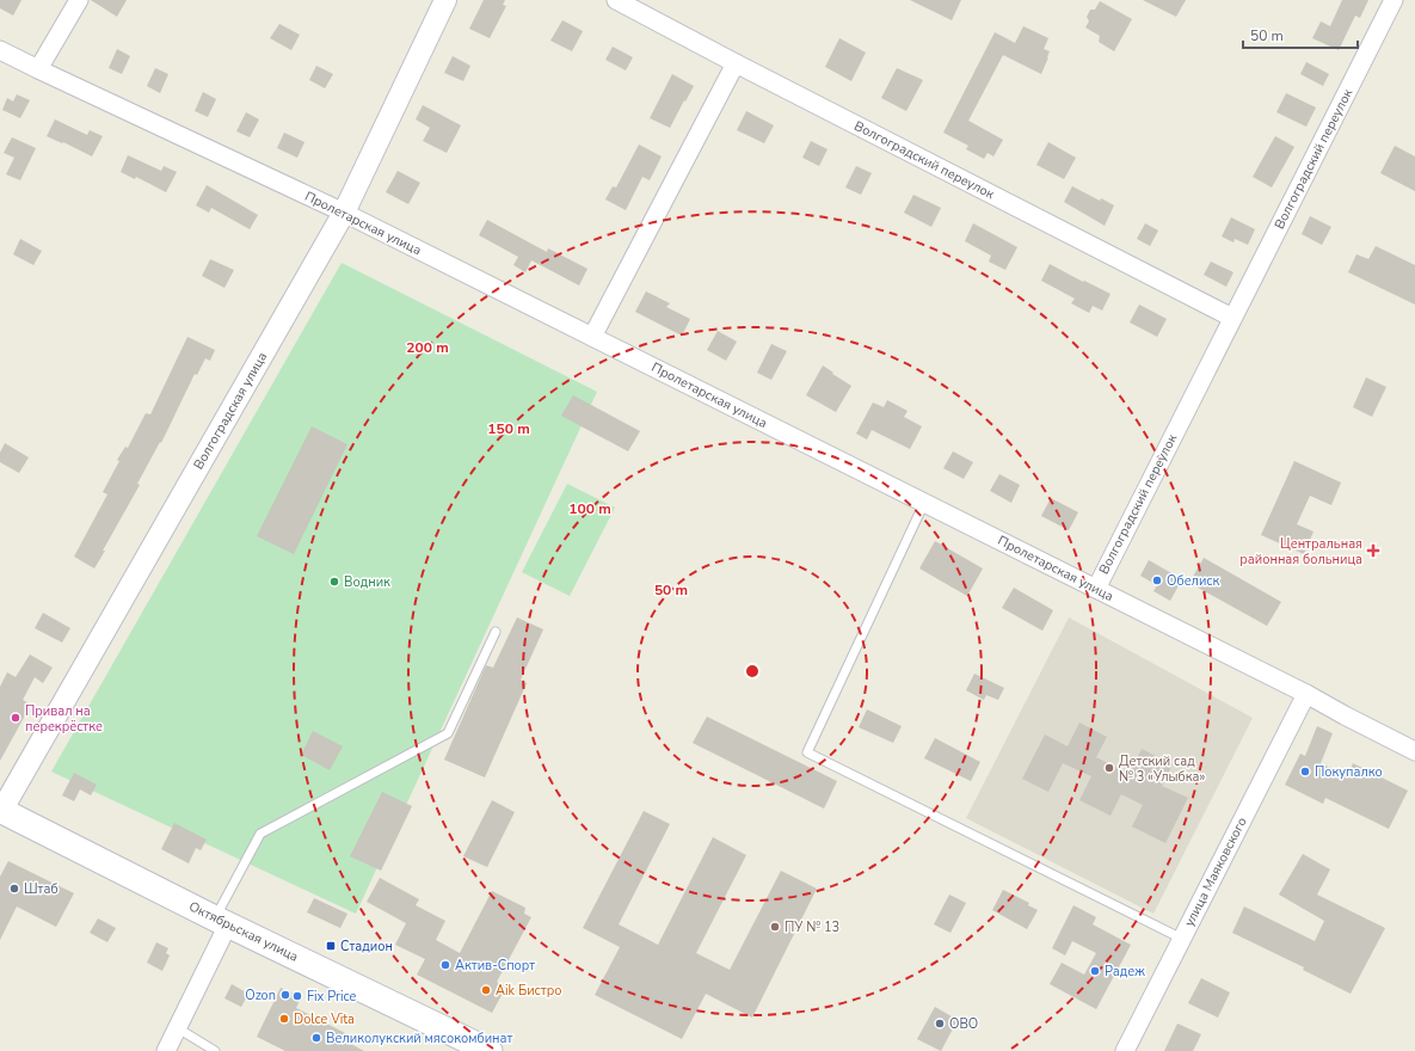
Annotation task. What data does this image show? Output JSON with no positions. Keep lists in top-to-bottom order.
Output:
{
  "streets": {
    "main road": ["Октябрьская улица"],
    "street": [
      "Волгоградский переулок",
      "Пролетарская улица",
      "Волгоградская улица",
      "улица Маяковского"
    ]
  },
  "crossings": [
    ["Волгоградский переулок", "Пролетарская улица"],
    ["Пролетарская улица", "Волгоградская улица"],
    ["Пролетарская улица", "улица Маяковского"],
    ["Волгоградская улица", "Октябрьская улица"]
  ],
  "places": {
    "health": ["Центральная районная больница"],
    "other": [
      "Обелиск",
      "Водник",
      "Привал на перекрёстке",
      "Детский сад № 3 «Улыбка»",
      "Покупалко",
      "Штаб",
      "ПУ № 13",
      "Актив-Спорт",
      "Радеж",
      "Aik Бистро",
      "Ozon",
      "Fix Price",
      "Dolce Vita",
      "ОВО",
      "Великолукский мясокомбинат"
    ],
    "transit": ["Стадион"]
  },
  "scale_bar": "50 m",
  "rings": [
    "200 m",
    "150 m",
    "100 m",
    "50 m"
  ]
}
